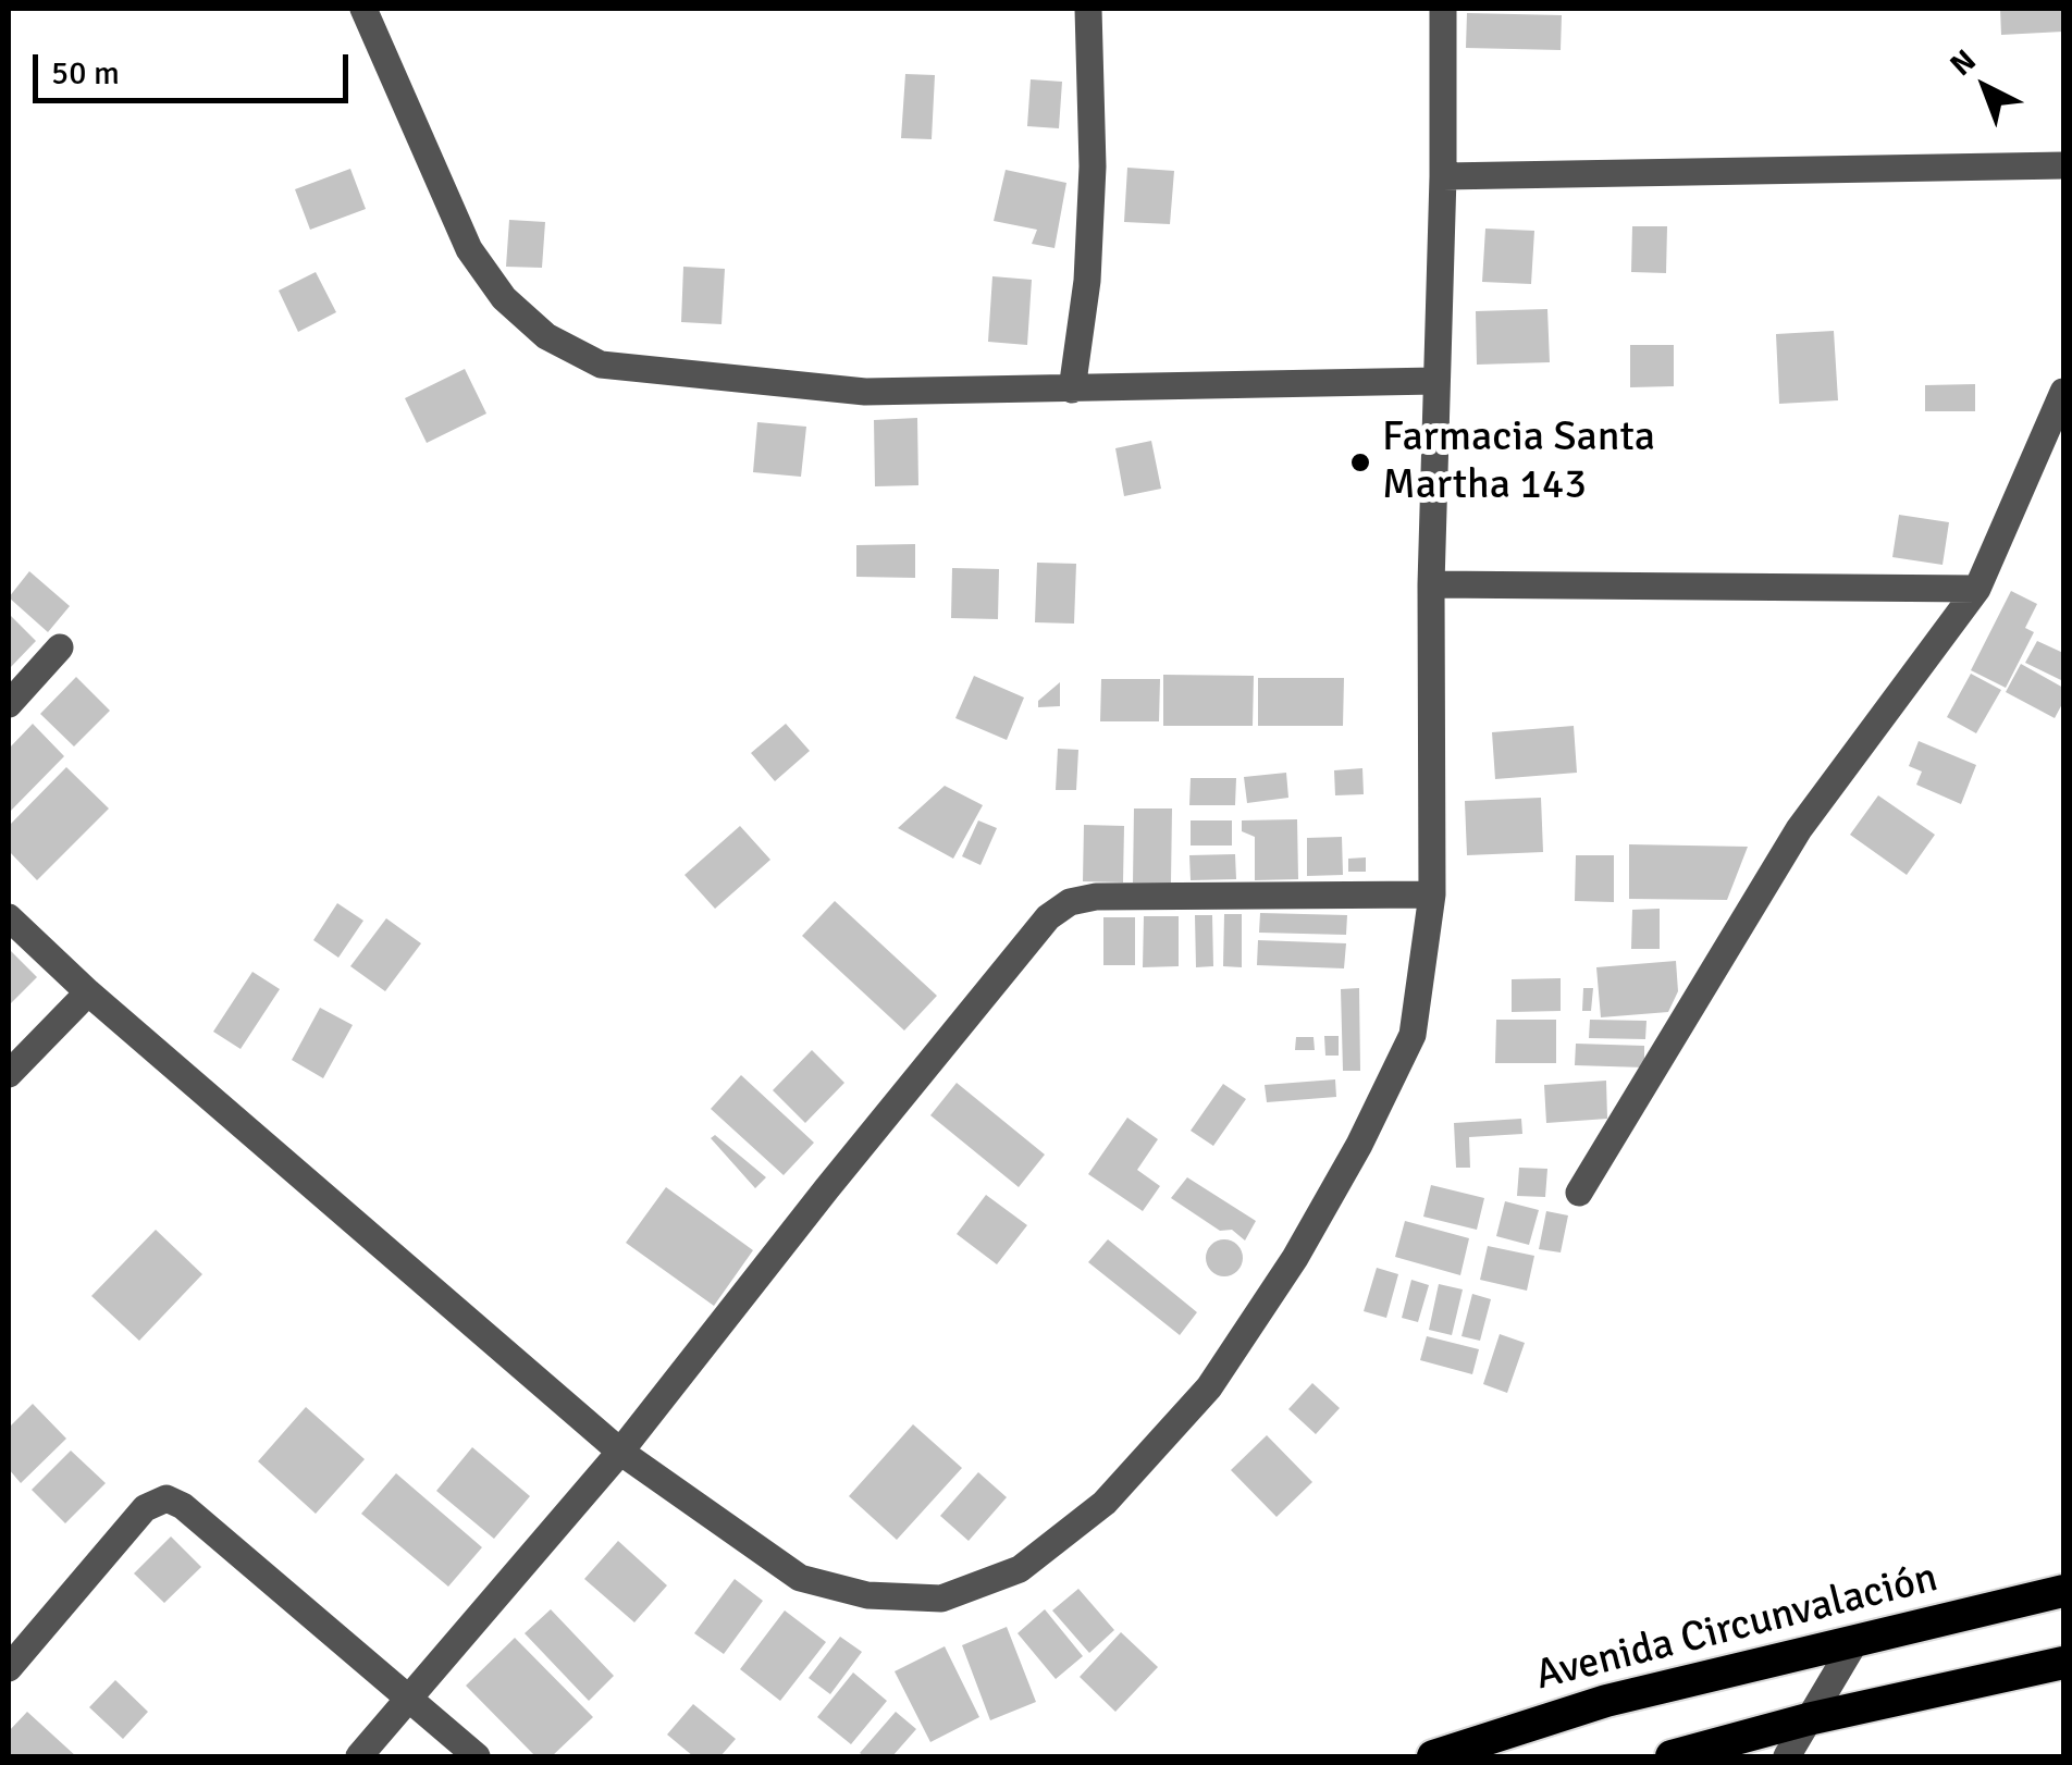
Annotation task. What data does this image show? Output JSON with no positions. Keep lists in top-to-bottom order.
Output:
{
  "streets": {
    "highway": ["Avenida Circunvalación"]
  },
  "places": ["Farmacia Santa Martha 143"],
  "scale_bar": "50 m",
  "north": "top left"
}
